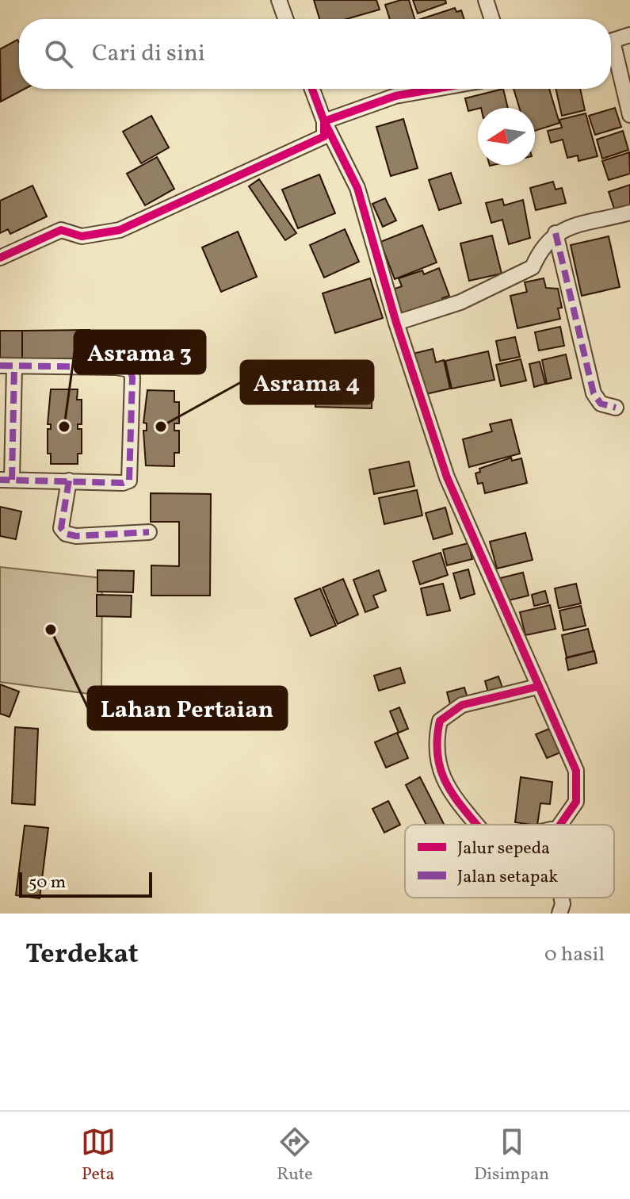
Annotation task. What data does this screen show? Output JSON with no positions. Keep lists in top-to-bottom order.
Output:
{
  "places": ["Asrama 3", "Asrama 4", "Lahan Pertaian"],
  "legend": ["Jalur sepeda", "Jalan setapak"],
  "scale_bar": "50 m",
  "north": "left",
  "page": {
    "search": "Cari di sini",
    "scale": "50 m",
    "heading": ["Terdekat", "0 hasil"],
    "nav": ["Peta", "Rute", "Disimpan"]
  }
}
